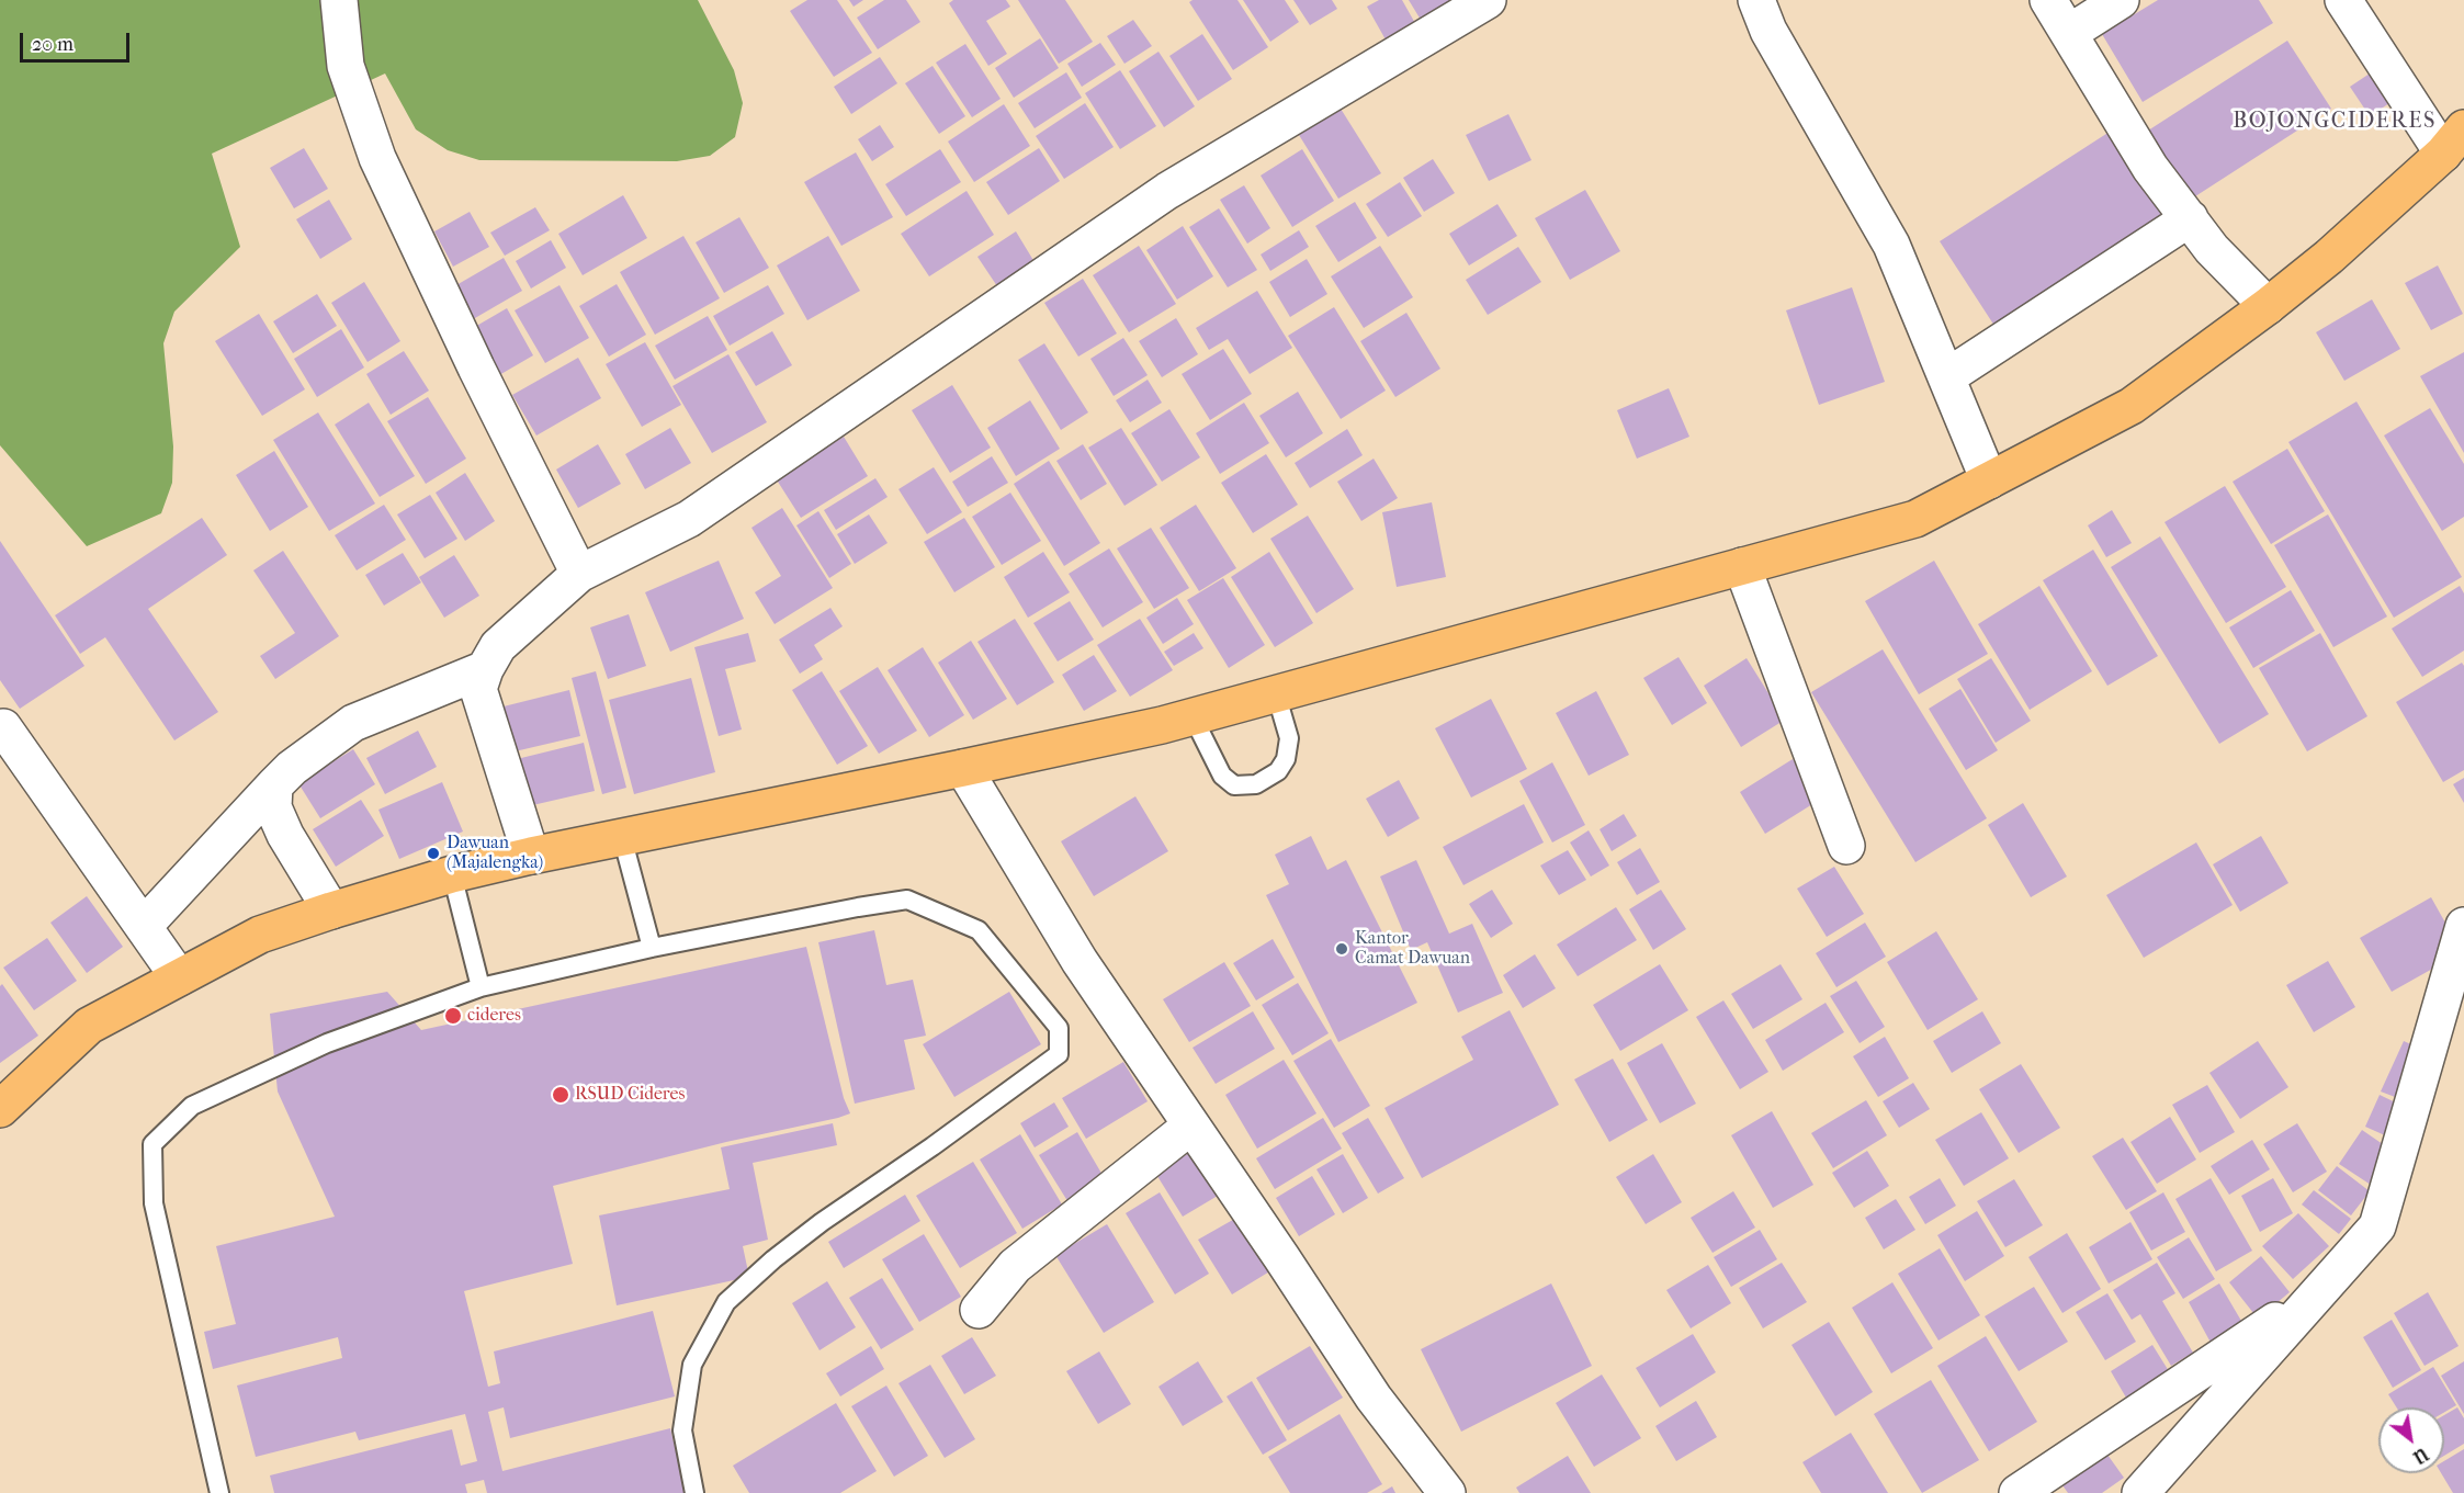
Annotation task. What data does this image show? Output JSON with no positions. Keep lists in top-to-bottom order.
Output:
{
  "districts": ["BOJONGCIDERES"],
  "places": [
    "Dawuan (Majalengka)",
    "Kantor Camat Dawuan",
    "cideres",
    "RSUD Cideres"
  ],
  "scale_bar": "20 m",
  "north": "bottom right"
}
